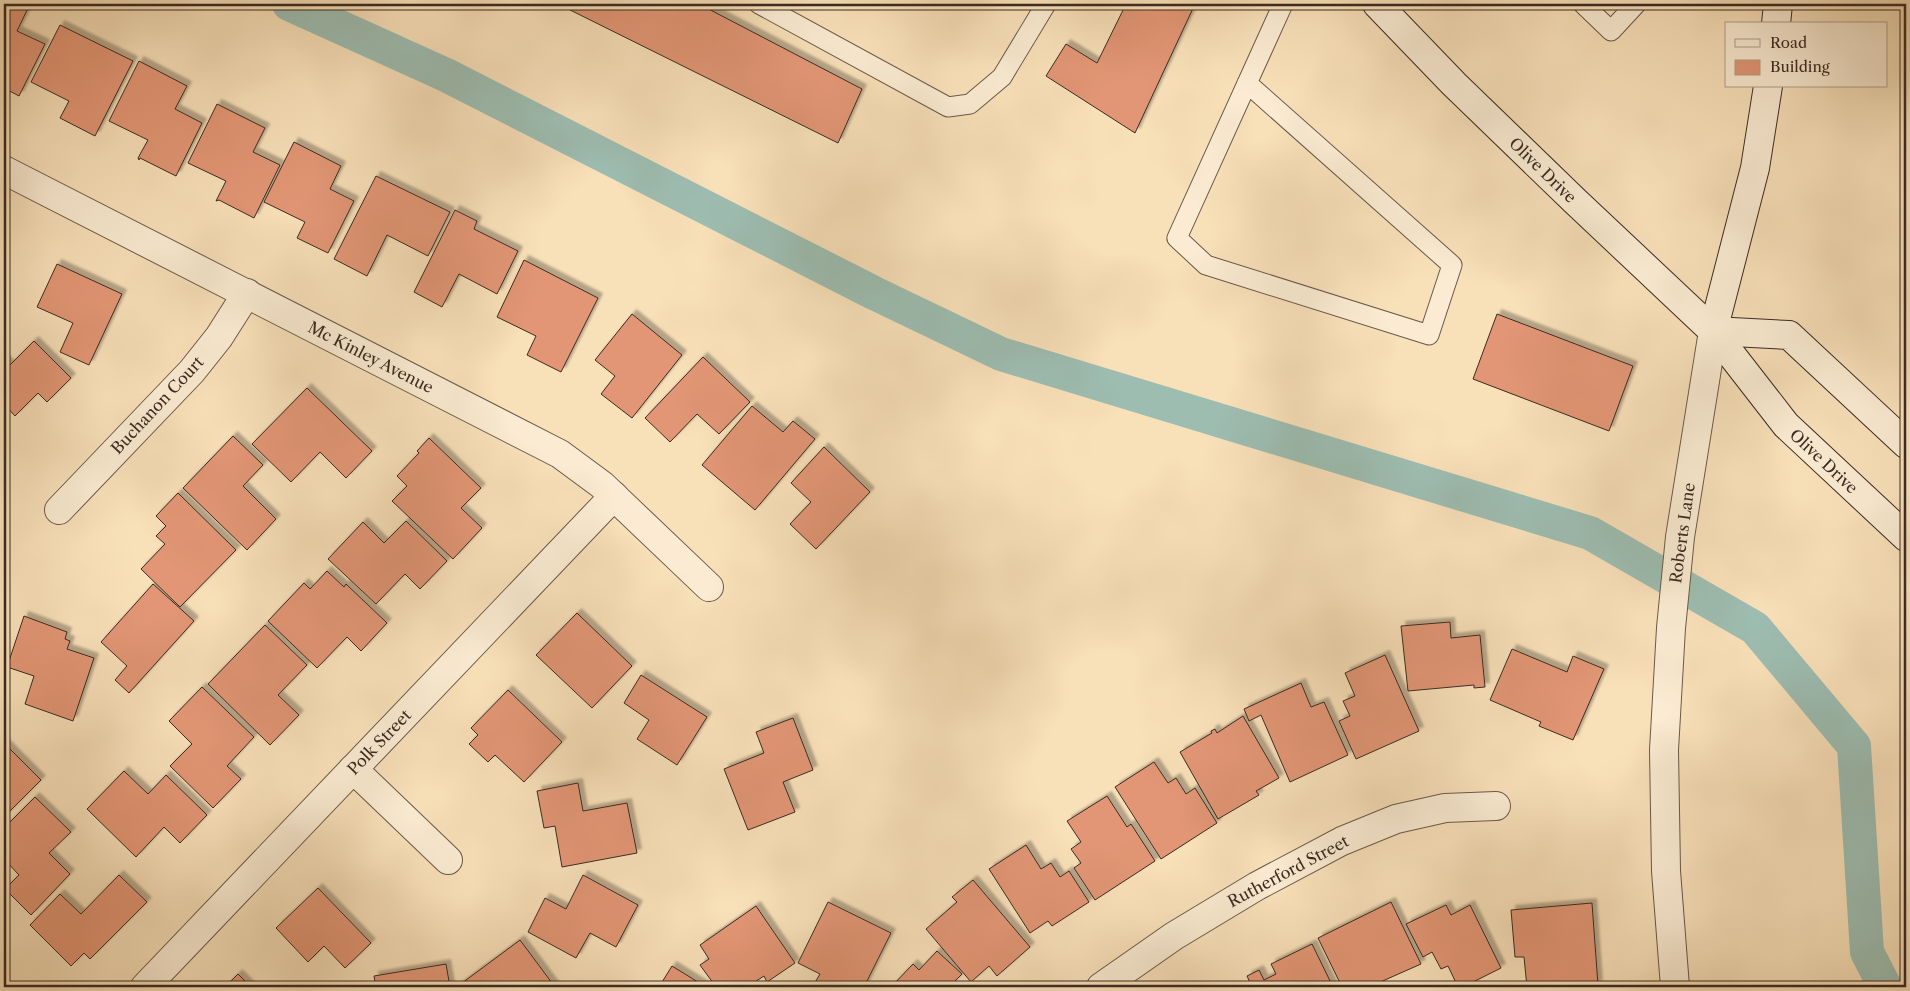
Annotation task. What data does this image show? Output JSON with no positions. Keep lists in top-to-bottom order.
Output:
{
  "streets": {
    "street": [
      "Olive Drive",
      "Mc Kinley Avenue",
      "Buchanon Court",
      "Roberts Lane",
      "Polk Street",
      "Rutherford Street"
    ]
  },
  "crossings": [
    ["Olive Drive", "Roberts Lane"],
    ["Mc Kinley Avenue", "Buchanon Court"],
    ["Mc Kinley Avenue", "Polk Street"]
  ],
  "legend": ["Road", "Building"]
}
